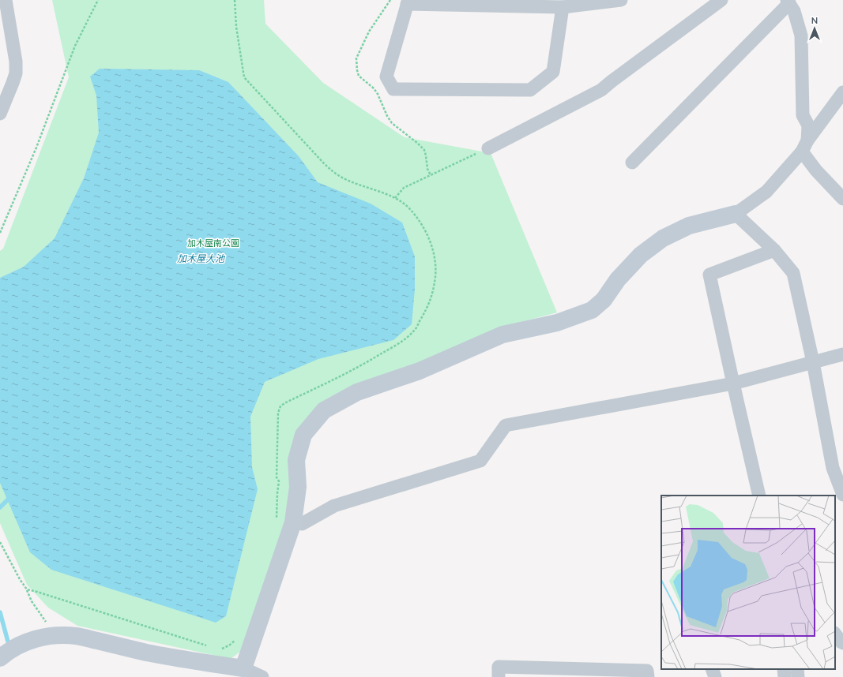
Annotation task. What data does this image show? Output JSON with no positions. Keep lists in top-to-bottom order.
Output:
{
  "water": ["加木屋大池"],
  "parks": ["加木屋南公園"],
  "north": "top"
}
